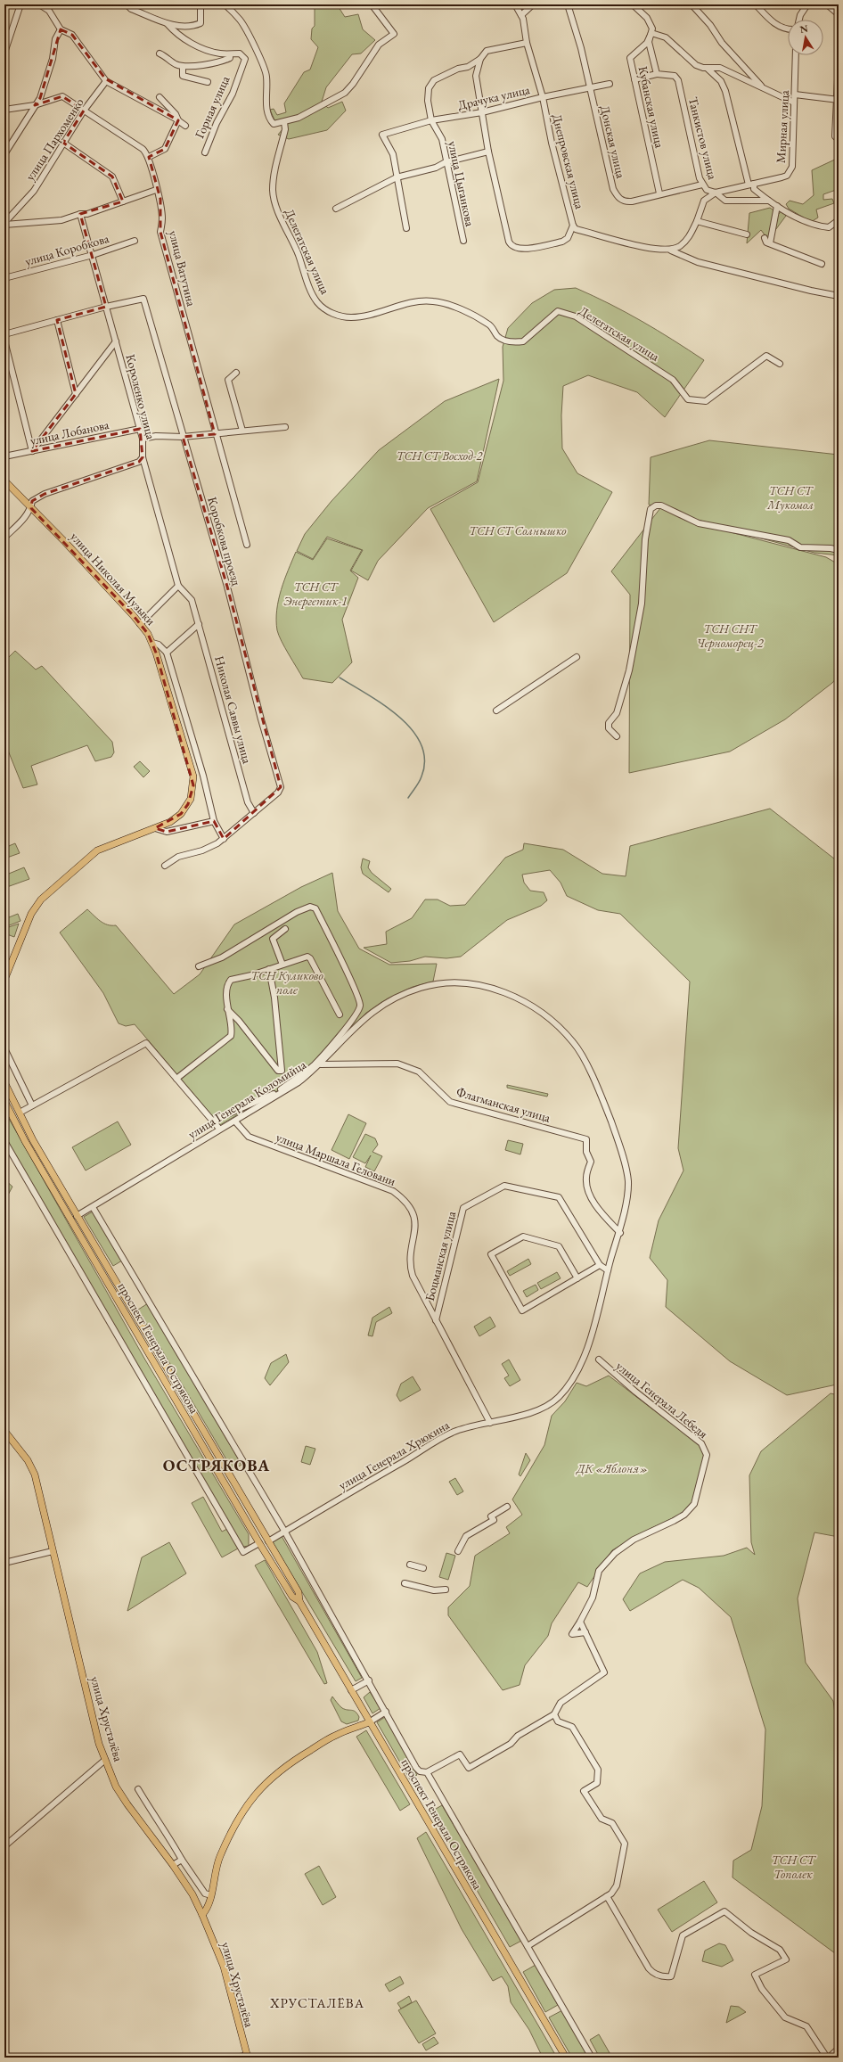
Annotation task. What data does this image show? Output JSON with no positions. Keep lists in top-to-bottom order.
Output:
{
  "streets": {
    "main road": ["улица Николая Музыки", "проспект Генерала Острякова", "улица Хрусталёва"],
    "street": [
      "Драчука улица",
      "Горная улица",
      "Кубанская улица",
      "Мирная улица",
      "Танкистов улица",
      "улица Пархоменко",
      "Донская улица",
      "Днепровская улица",
      "улица Цыганкова",
      "улица Коробкова",
      "Делегатская улица",
      "улица Ватутина",
      "Короленко улица",
      "улица Лобанова",
      "Коробкова проезд",
      "Николая Саввы улица",
      "улица Генерала Коломийца",
      "Флагманская улица",
      "улица Маршала Геловани",
      "Боцманская улица",
      "улица Генерала Лебедя",
      "улица Генерала Хрюкина"
    ]
  },
  "crossings": [
    ["Драчука улица", "Донская улица"],
    ["Драчука улица", "Днепровская улица"],
    ["Драчука улица", "улица Цыганкова"],
    ["Кубанская улица", "Донская улица"],
    ["Мирная улица", "Танкистов улица"],
    ["Танкистов улица", "Донская улица"],
    ["Днепровская улица", "улица Цыганкова"],
    ["улица Коробкова", "Короленко улица"],
    ["Короленко улица", "улица Лобанова"],
    ["Короленко улица", "Коробкова проезд"],
    ["Короленко улица", "Николая Саввы улица"],
    ["Коробкова проезд", "Николая Саввы улица"],
    ["улица Генерала Коломийца", "Флагманская улица"],
    ["улица Генерала Коломийца", "улица Маршала Геловани"],
    ["улица Генерала Коломийца", "проспект Генерала Острякова"],
    ["улица Генерала Коломийца", "улица Генерала Хрюкина"],
    ["улица Маршала Геловани", "Боцманская улица"],
    ["улица Маршала Геловани", "улица Генерала Хрюкина"],
    ["проспект Генерала Острякова", "улица Генерала Хрюкина"]
  ],
  "districts": ["ОСТРЯКОВА", "ХРУСТАЛЁВА"],
  "parks": [
    "ТСН СТ Восход-2",
    "ТСН СТ Мукомол",
    "ТСН СТ Солнышко",
    "ТСН СТ Энергетик-1",
    "ТСН СНТ Черноморец-2",
    "ТСН Куликово поле",
    "ДК «Яблоня»",
    "ТСН СТ Тополек"
  ],
  "north": "top"
}
